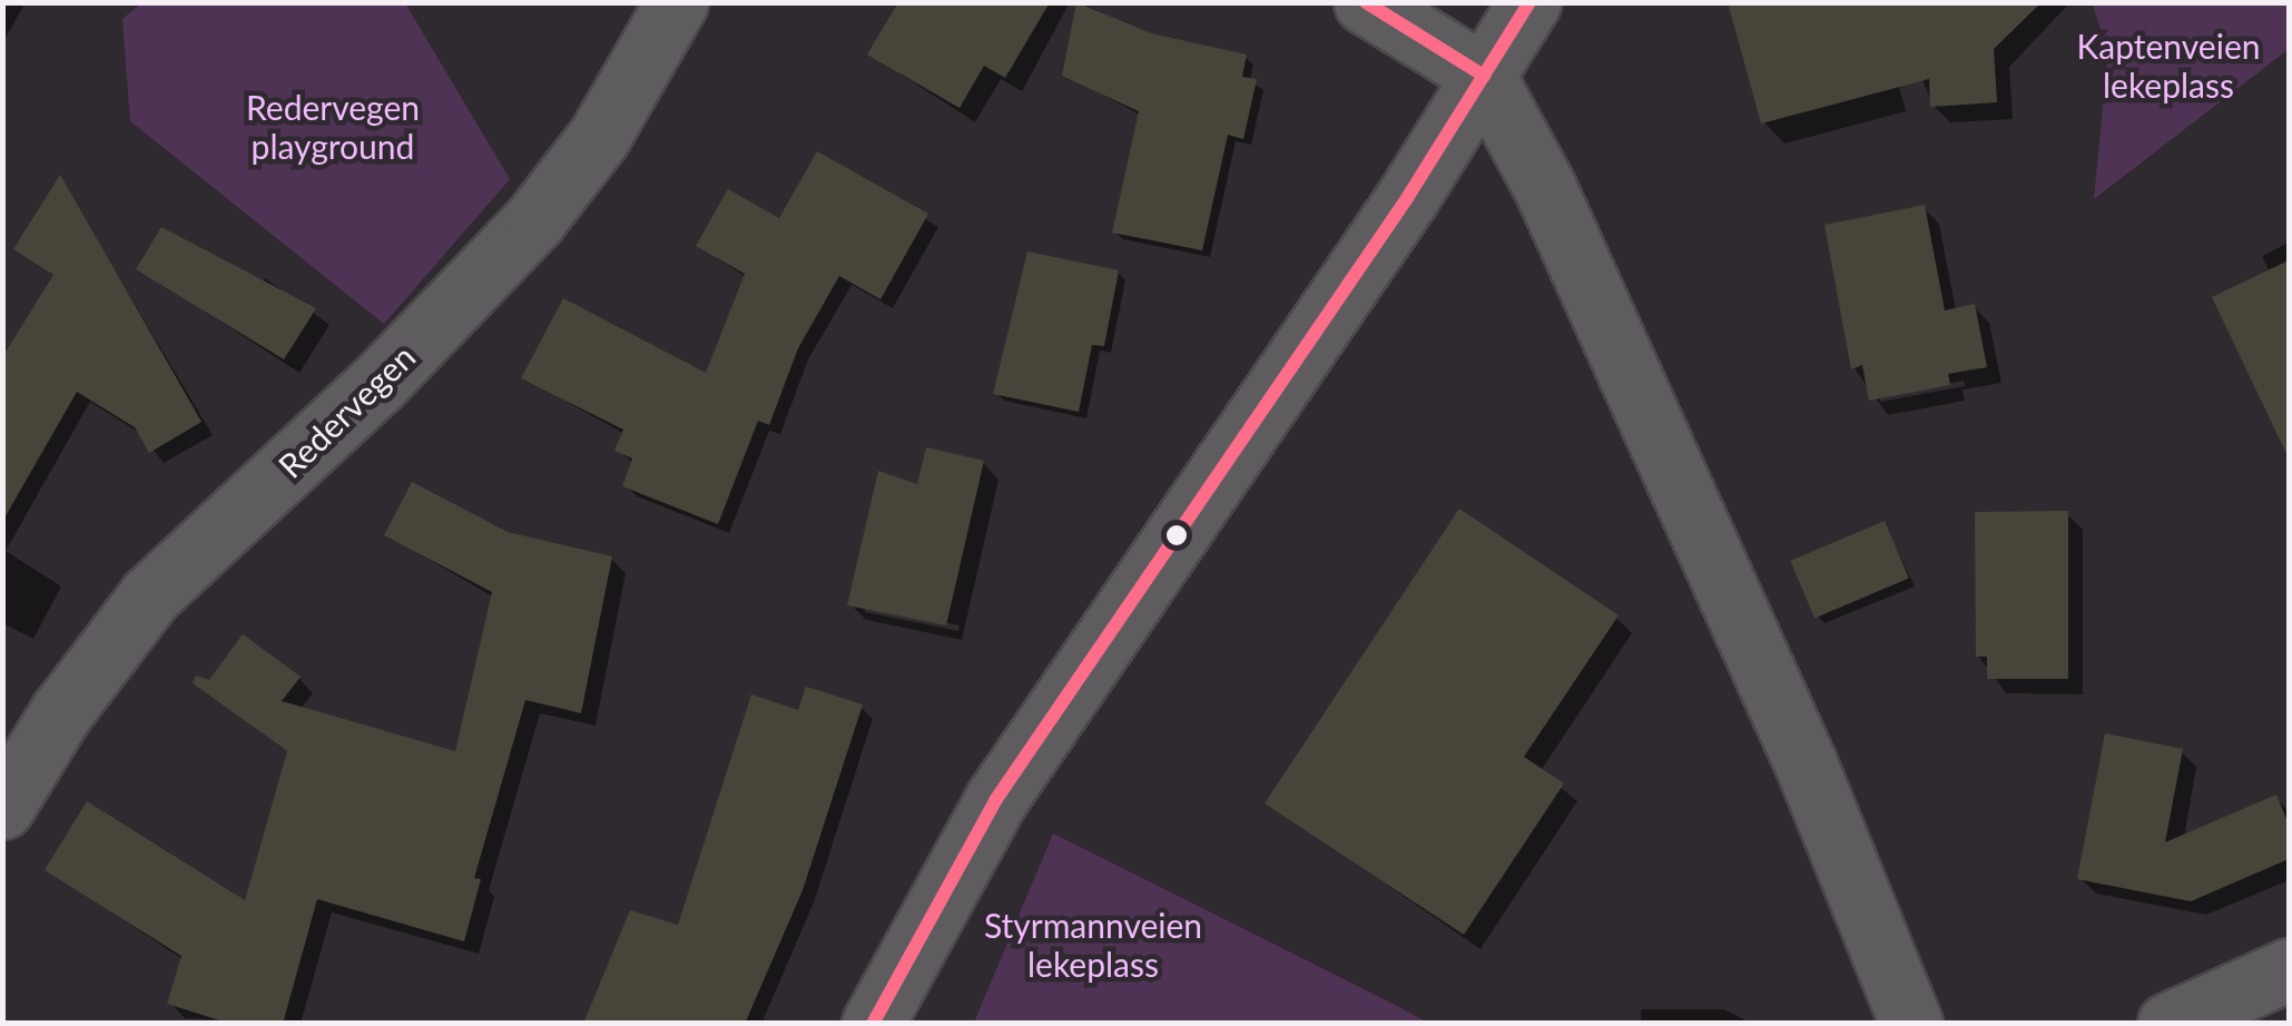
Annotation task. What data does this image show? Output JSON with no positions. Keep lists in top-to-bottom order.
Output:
{
  "streets": {
    "street": ["Redervegen"]
  },
  "parks": ["Kaptenveien lekeplass", "Redervegen playground", "Styrmannveien lekeplass"]
}
